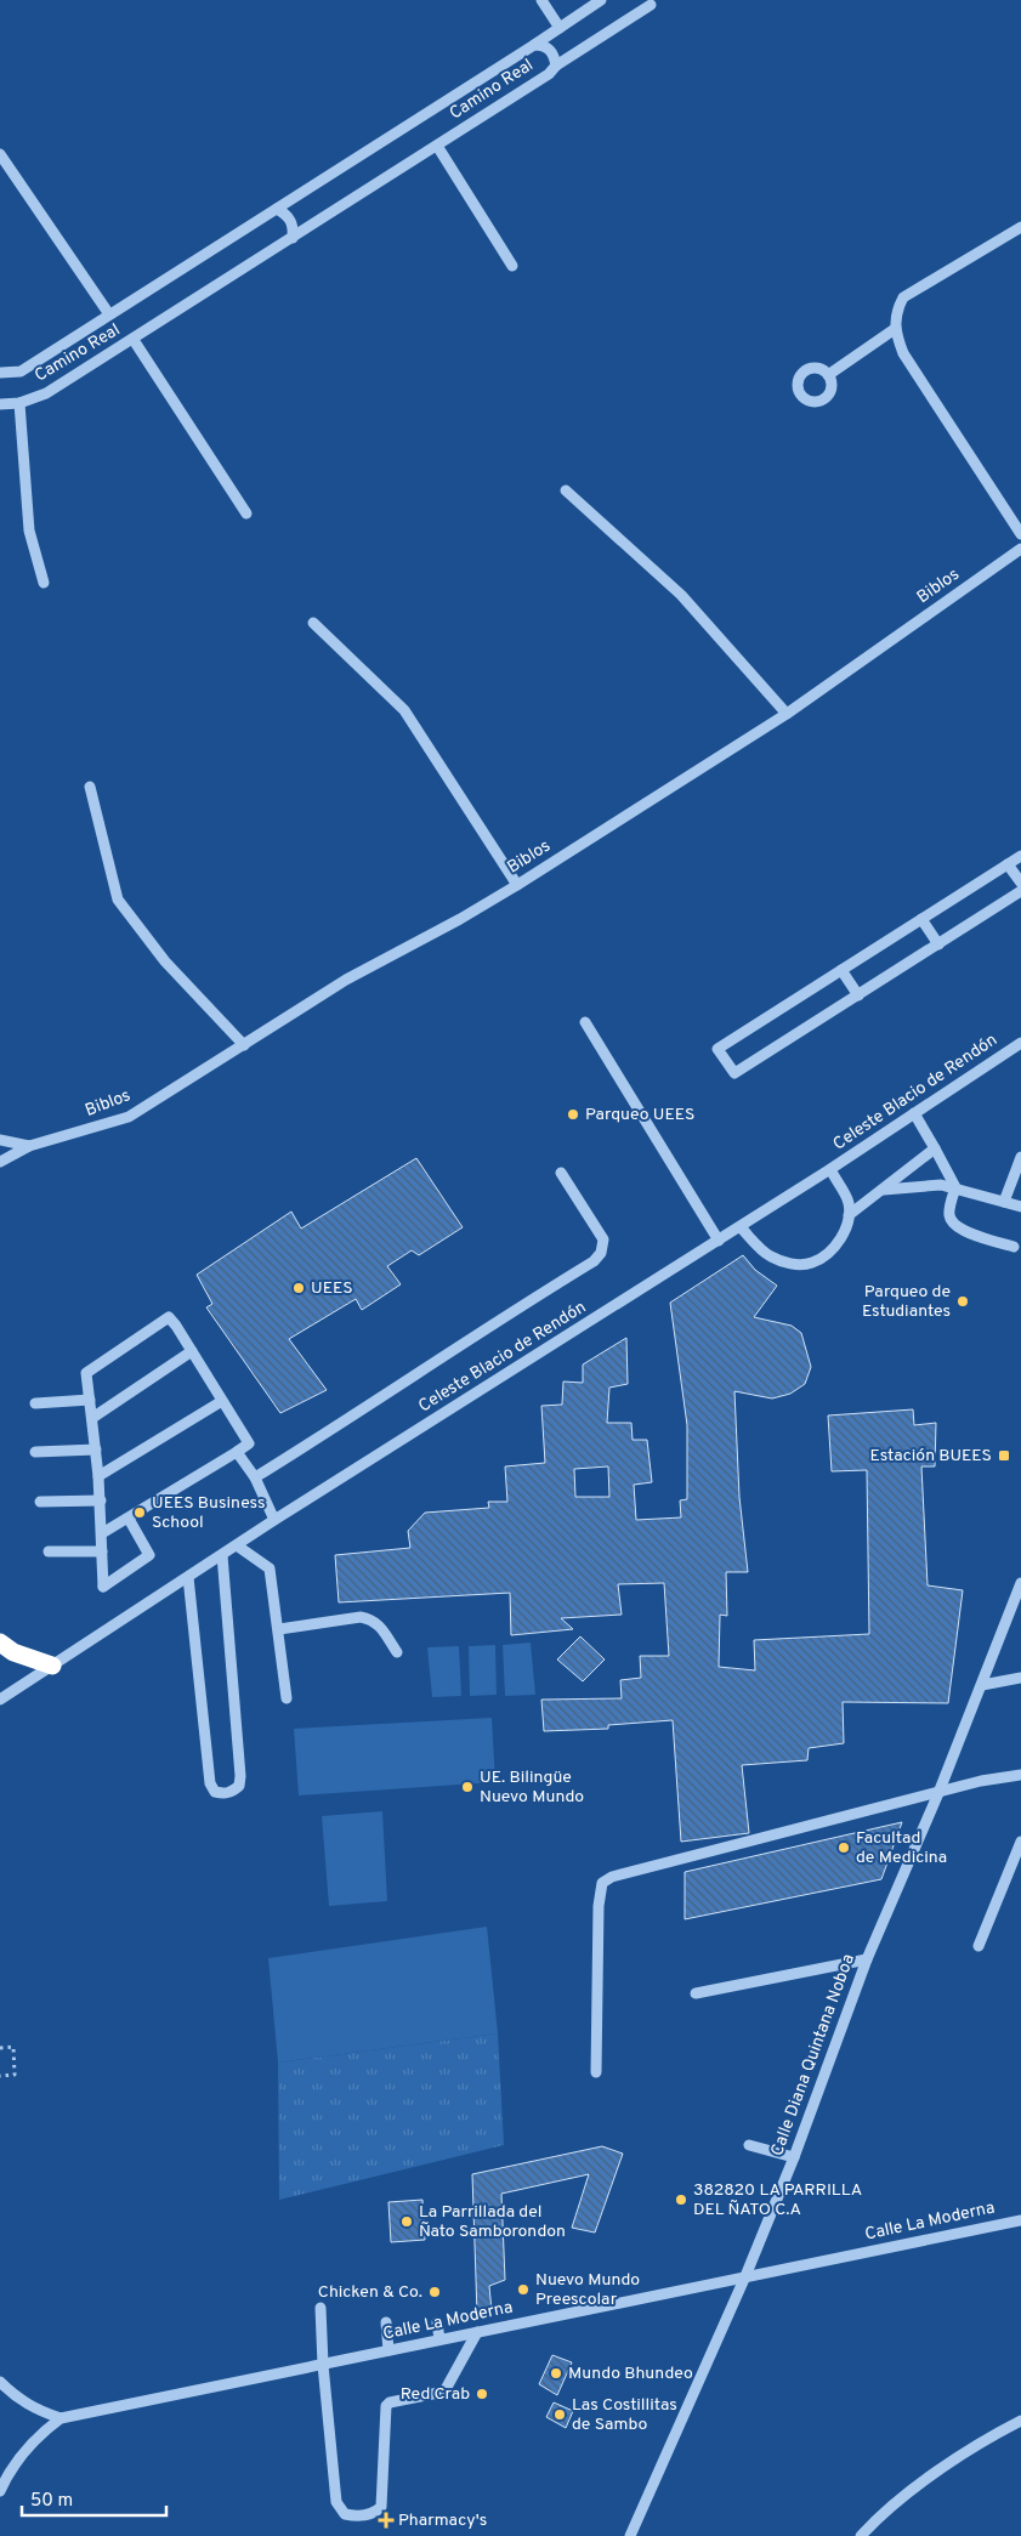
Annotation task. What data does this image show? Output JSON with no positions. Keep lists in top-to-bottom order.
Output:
{
  "streets": {
    "street": [
      "Camino Real",
      "Biblos",
      "Celeste Blacio de Rendón",
      "Calle Diana Quintana Noboa",
      "Calle La Moderna"
    ]
  },
  "crossings": [
    ["Calle Diana Quintana Noboa", "Calle La Moderna"]
  ],
  "places": {
    "other": [
      "Parqueo UEES",
      "UEES",
      "Parqueo de Estudiantes",
      "UEES Business School",
      "UE. Bilingüe Nuevo Mundo",
      "Facultad de Medicina",
      "382820 LA PARRILLA DEL ÑATO C.A",
      "La Parrillada del Ñato Samborondon",
      "Nuevo Mundo Preescolar",
      "Chicken & Co.",
      "Mundo Bhundeo",
      "Red Crab",
      "Las Costillitas de Sambo"
    ],
    "transit": ["Estación BUEES"],
    "health": ["Pharmacy's"]
  },
  "scale_bar": "50 m"
}
